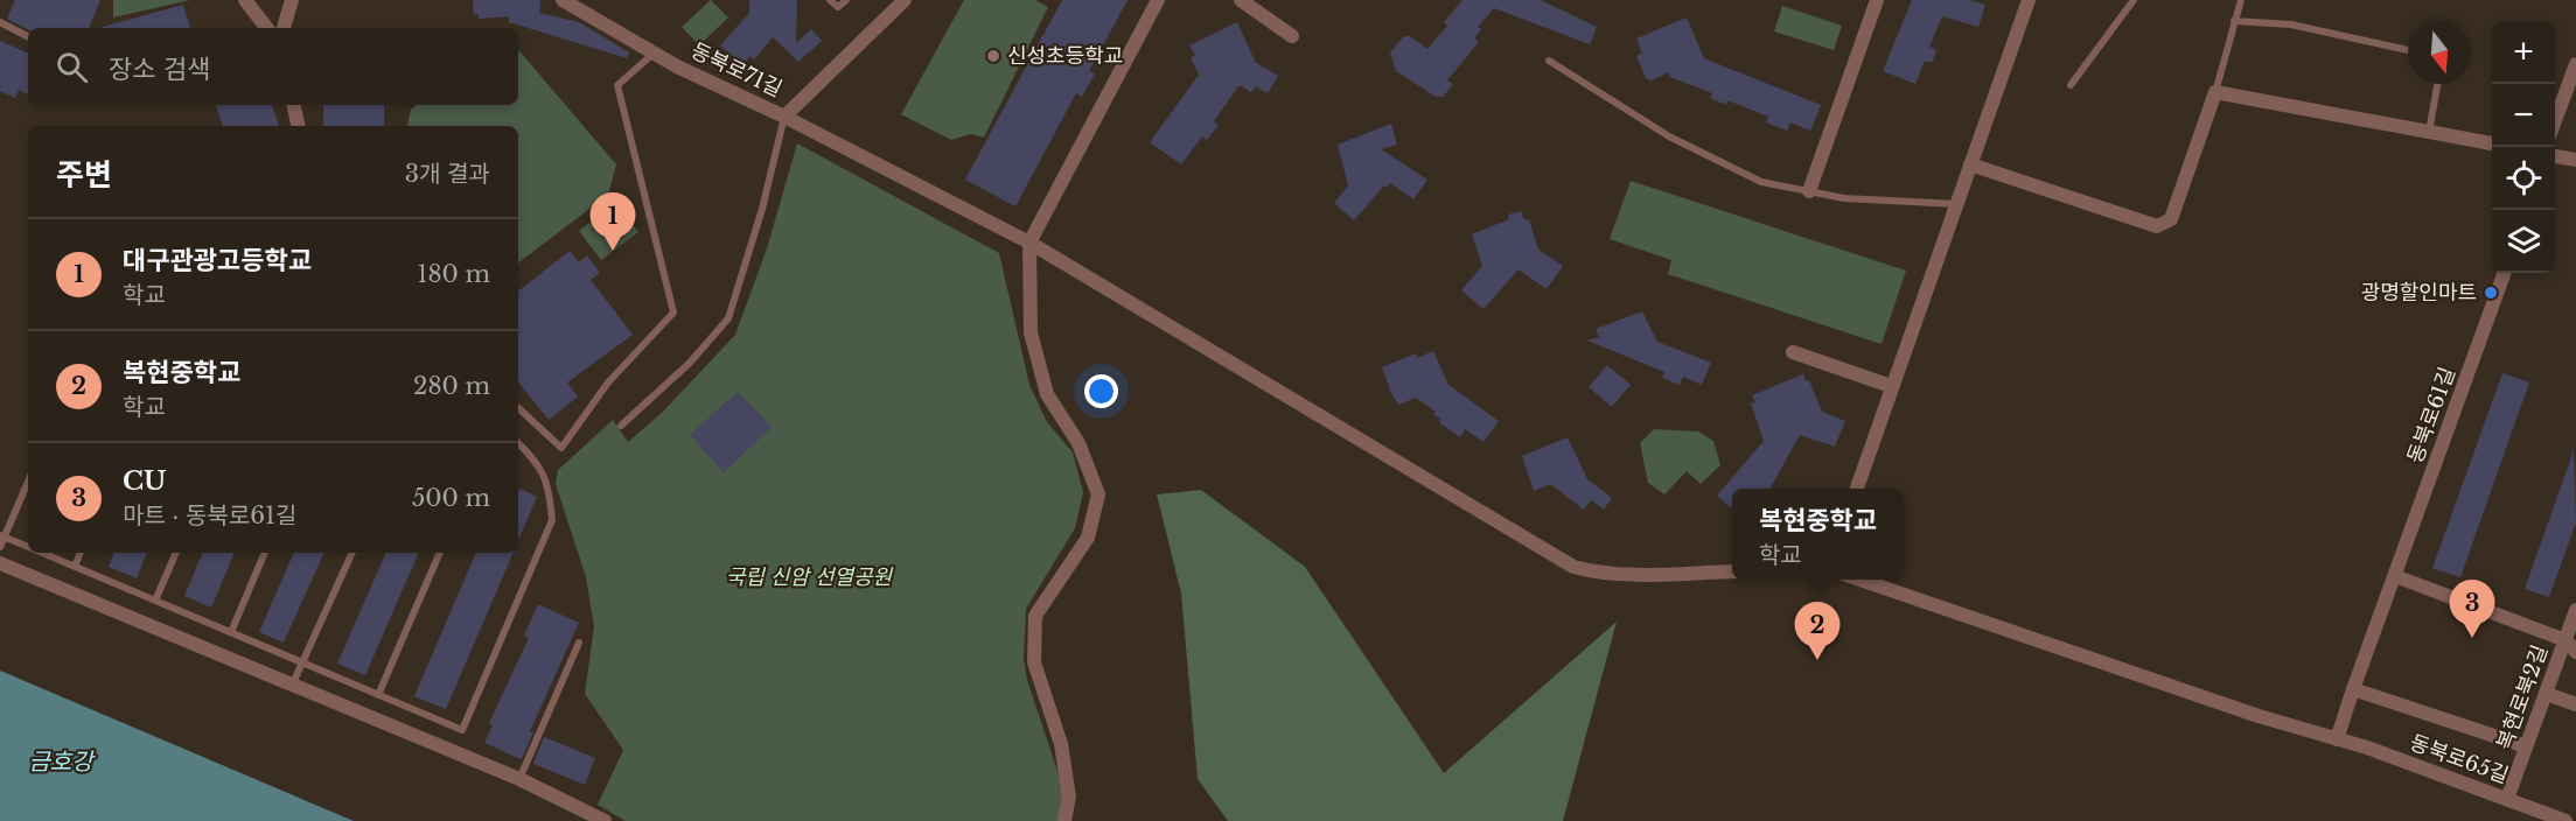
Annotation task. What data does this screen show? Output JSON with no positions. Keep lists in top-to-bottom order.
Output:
{
  "streets": {
    "street": [
      "동북로71길",
      "동북로61길",
      "복현로북2길",
      "동북로65길"
    ]
  },
  "crossings": [
    ["동북로61길", "동북로65길"],
    ["복현로북2길", "동북로65길"]
  ],
  "water": ["금호강"],
  "parks": ["국립 신암 선열공원"],
  "places": ["신성초등학교", "광명할인마트"],
  "north": "bottom",
  "page": {
    "map_buttons": ["+", "−"],
    "search": "장소 검색",
    "heading": ["주변", "3개 결과"],
    "pins": ["1", "3", "2"],
    "list": [
      {
        "mark": "1",
        "name": "대구관광고등학교",
        "note": "학교",
        "value": "180 m"
      },
      {
        "mark": "2",
        "name": "복현중학교",
        "note": "학교",
        "value": "280 m"
      },
      {
        "mark": "3",
        "name": "CU",
        "note": "마트 · 동북로61길",
        "value": "500 m"
      }
    ],
    "popup": ["복현중학교", "학교"]
  }
}
